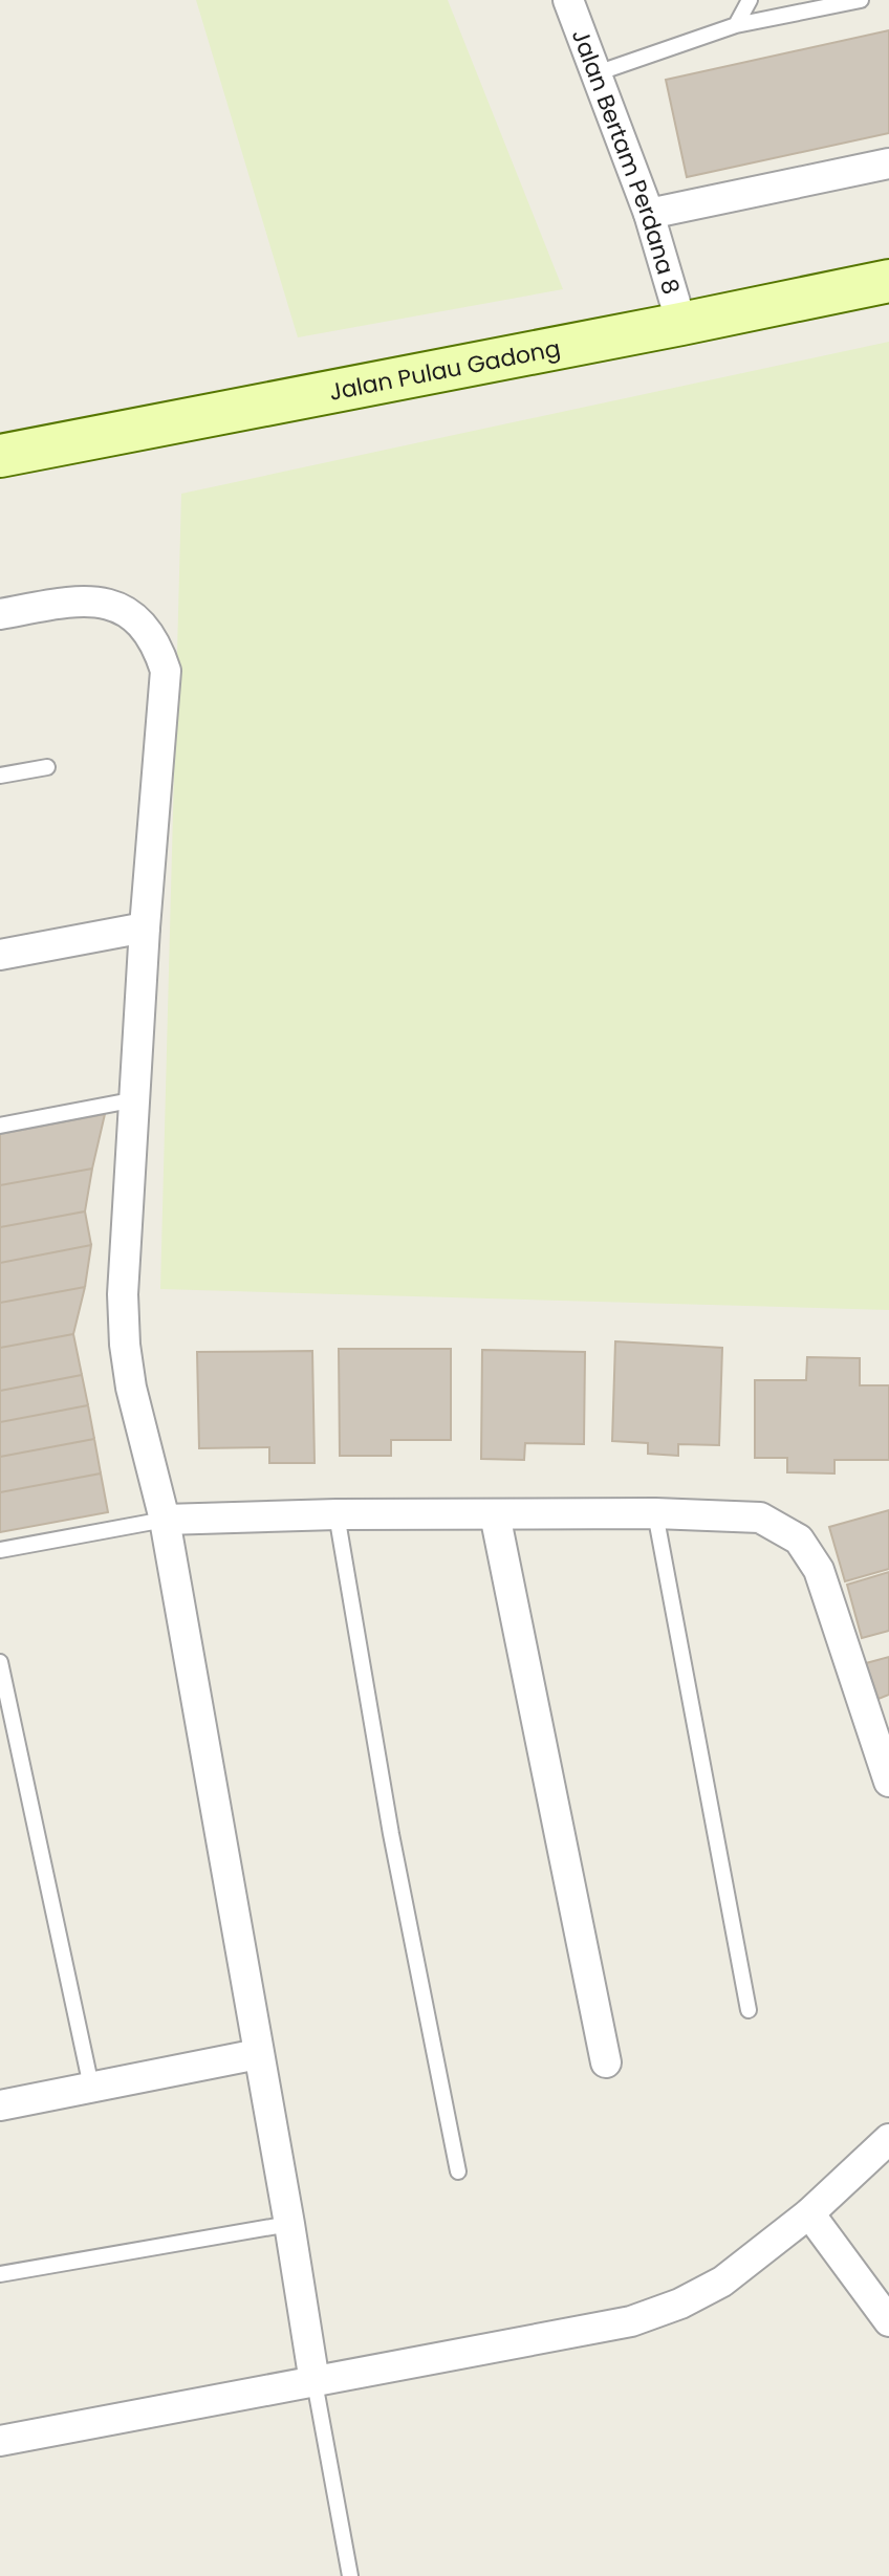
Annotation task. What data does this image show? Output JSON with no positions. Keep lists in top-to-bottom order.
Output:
{
  "streets": {
    "main road": ["Jalan Pulau Gadong"],
    "street": ["Jalan Bertam Perdana 8"]
  },
  "crossings": [
    ["Jalan Bertam Perdana 8", "Jalan Pulau Gadong"]
  ]
}
